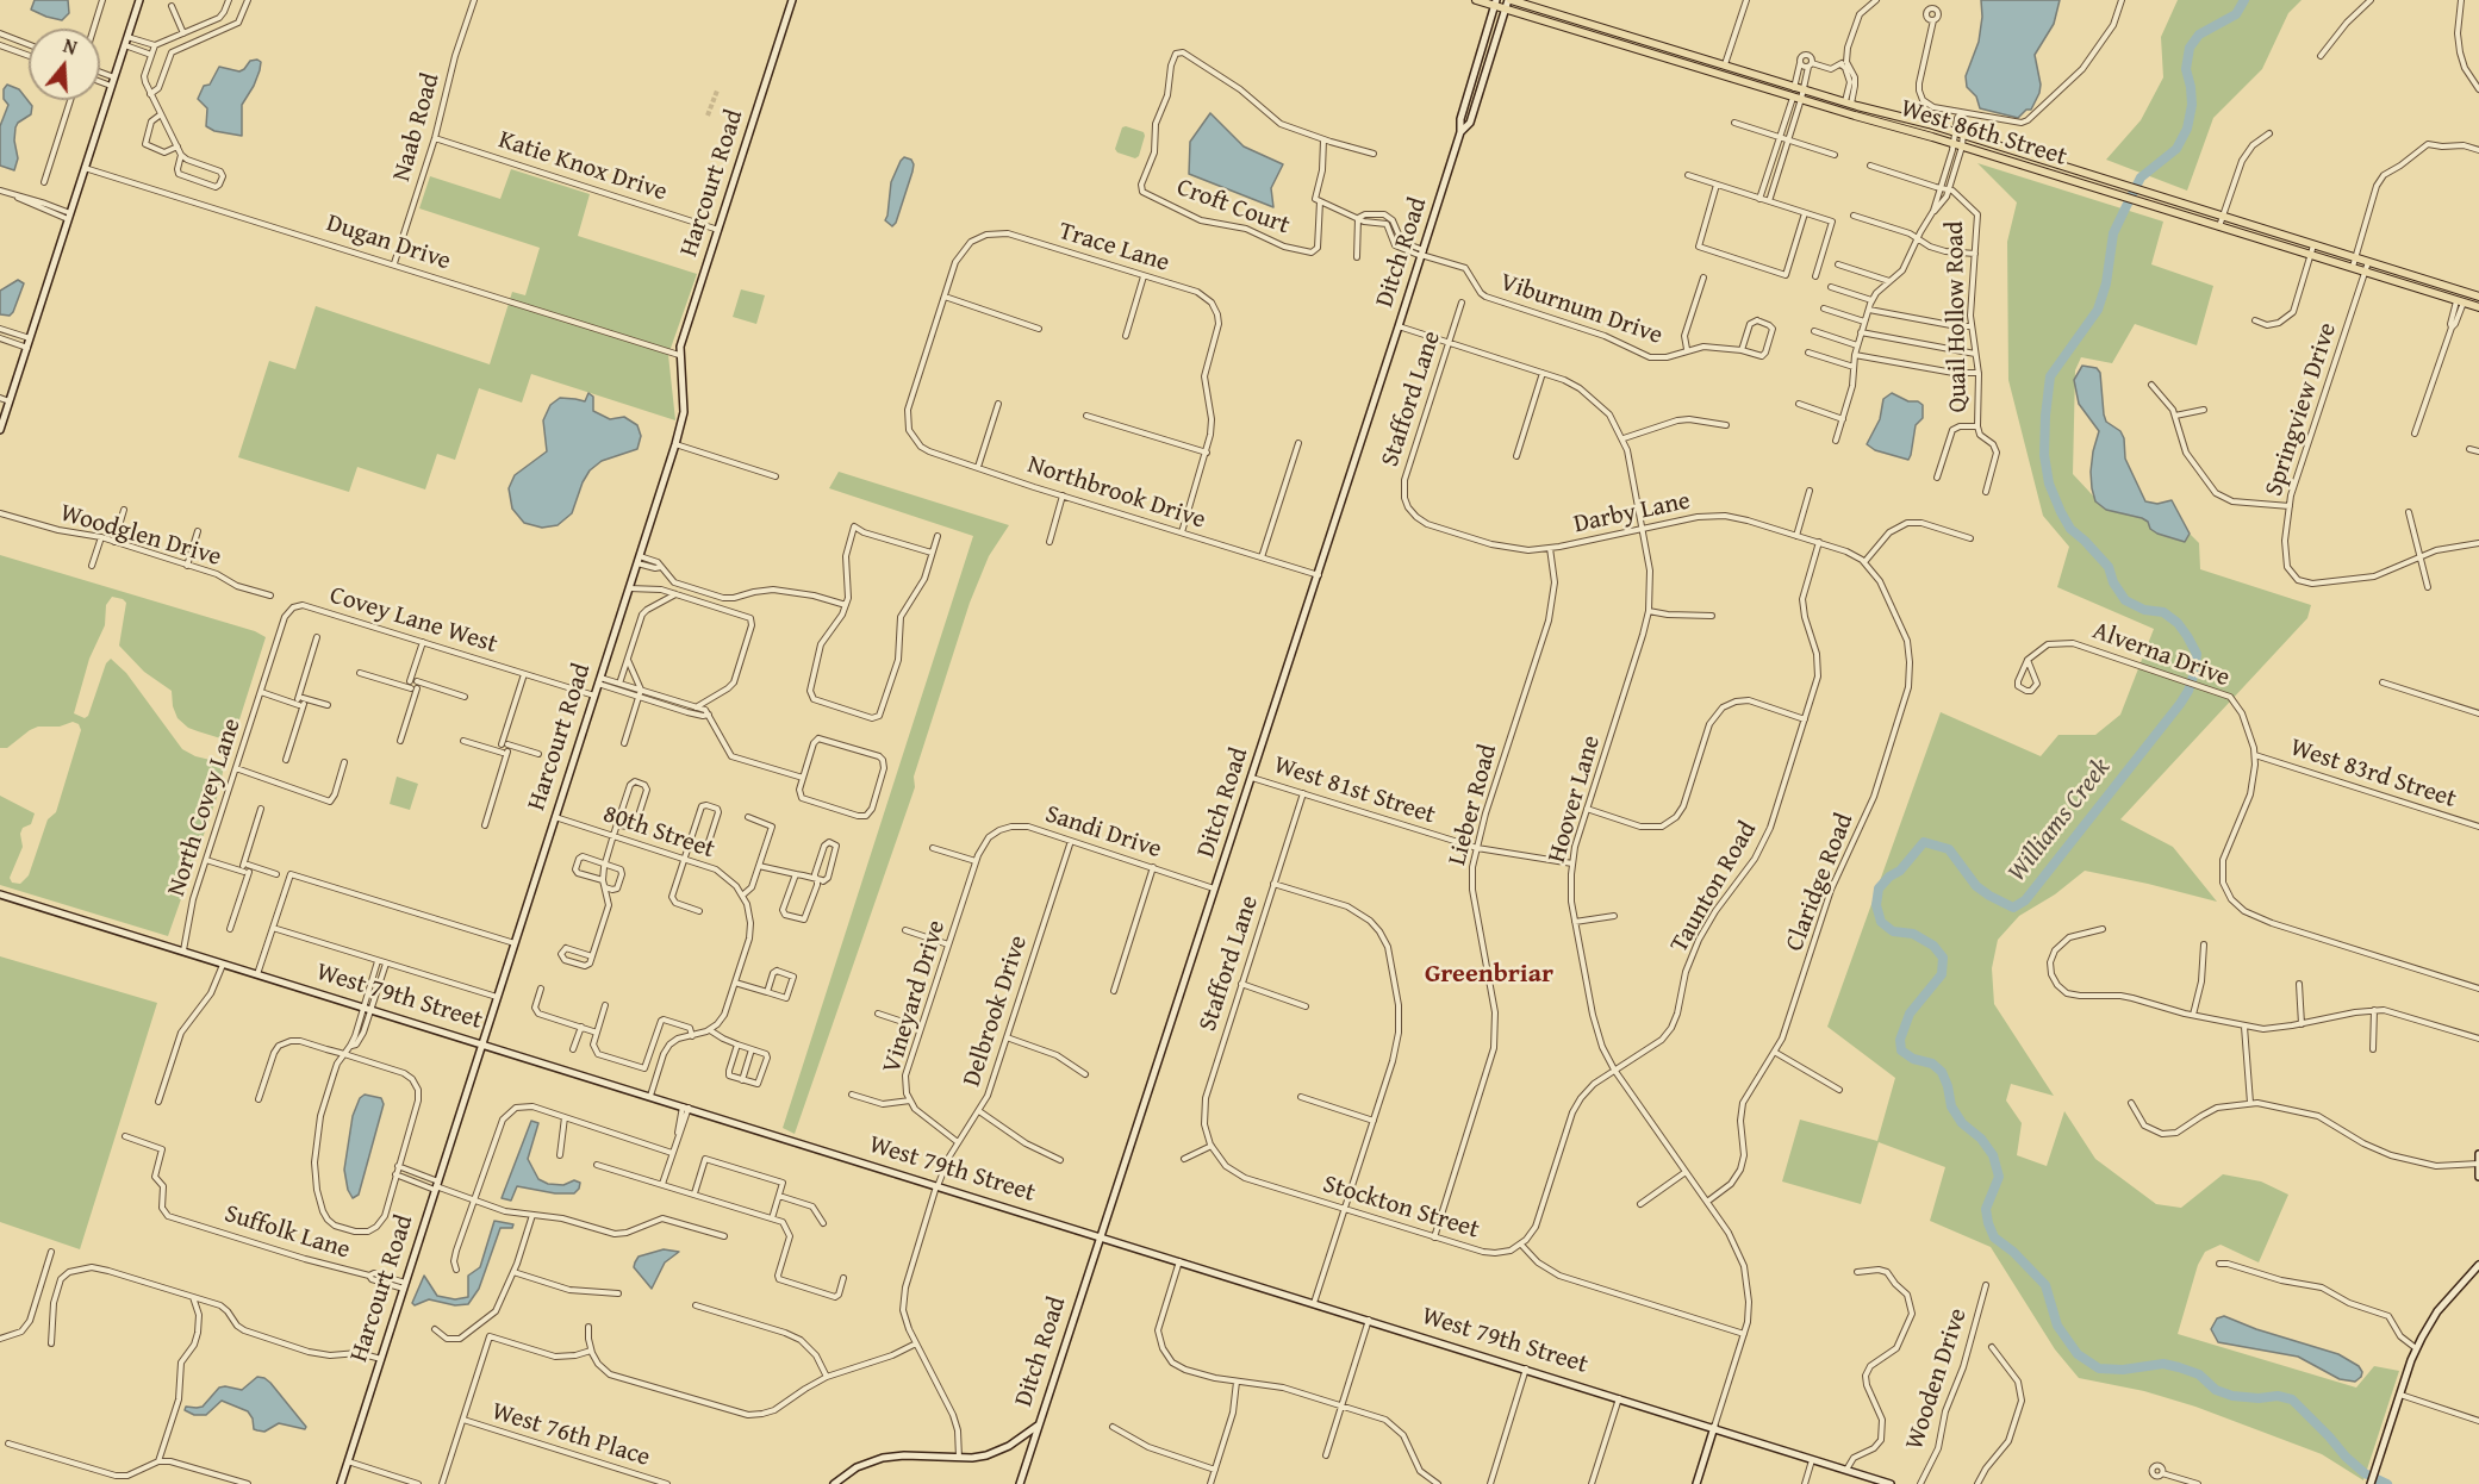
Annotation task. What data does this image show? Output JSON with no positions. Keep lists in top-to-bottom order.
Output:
{
  "streets": {
    "main road": [
      "West 86th Street",
      "Harcourt Road",
      "Ditch Road",
      "West 79th Street"
    ],
    "street": [
      "Naab Road",
      "Katie Knox Drive",
      "Croft Court",
      "Dugan Drive",
      "Trace Lane",
      "Viburnum Drive",
      "Quail Hollow Road",
      "Stafford Lane",
      "Springview Drive",
      "Northbrook Drive",
      "Darby Lane",
      "Woodglen Drive",
      "Covey Lane West",
      "Alverna Drive",
      "West 83rd Street",
      "West 81st Street",
      "Hoover Lane",
      "Lieber Road",
      "North Covey Lane",
      "80th Street",
      "Sandi Drive",
      "Claridge Road",
      "Taunton Road",
      "Vineyard Drive",
      "Delbrook Drive",
      "Stockton Street",
      "Suffolk Lane",
      "Wooden Drive",
      "West 76th Place"
    ]
  },
  "crossings": [
    ["Naab Road", "Katie Knox Drive"],
    ["Naab Road", "Dugan Drive"],
    ["West 86th Street", "Ditch Road"],
    ["West 86th Street", "Springview Drive"],
    ["Katie Knox Drive", "Harcourt Road"],
    ["Harcourt Road", "Dugan Drive"],
    ["Harcourt Road", "Covey Lane West"],
    ["Harcourt Road", "80th Street"],
    ["Harcourt Road", "West 79th Street"],
    ["Harcourt Road", "Suffolk Lane"],
    ["Trace Lane", "Northbrook Drive"],
    ["Ditch Road", "Viburnum Drive"],
    ["Ditch Road", "Northbrook Drive"],
    ["Ditch Road", "West 81st Street"],
    ["Ditch Road", "Hoover Lane"],
    ["Ditch Road", "Sandi Drive"],
    ["Ditch Road", "West 79th Street"],
    ["Stafford Lane", "Darby Lane"],
    ["Stafford Lane", "West 81st Street"],
    ["Stafford Lane", "Hoover Lane"],
    ["Stafford Lane", "Stockton Street"],
    ["Darby Lane", "Hoover Lane"],
    ["Darby Lane", "Lieber Road"],
    ["Darby Lane", "Claridge Road"],
    ["Darby Lane", "Taunton Road"],
    ["Covey Lane West", "North Covey Lane"],
    ["Alverna Drive", "West 83rd Street"],
    ["West 81st Street", "Hoover Lane"],
    ["West 81st Street", "Lieber Road"],
    ["Hoover Lane", "Claridge Road"],
    ["Hoover Lane", "Taunton Road"],
    ["Hoover Lane", "West 79th Street"],
    ["Lieber Road", "Stockton Street"],
    ["North Covey Lane", "West 79th Street"],
    ["Sandi Drive", "Vineyard Drive"],
    ["Sandi Drive", "Delbrook Drive"],
    ["Taunton Road", "Stockton Street"],
    ["West 79th Street", "Delbrook Drive"],
    ["Vineyard Drive", "Delbrook Drive"]
  ],
  "districts": ["Greenbriar"],
  "water": ["Williams Creek"],
  "north": "top"
}
